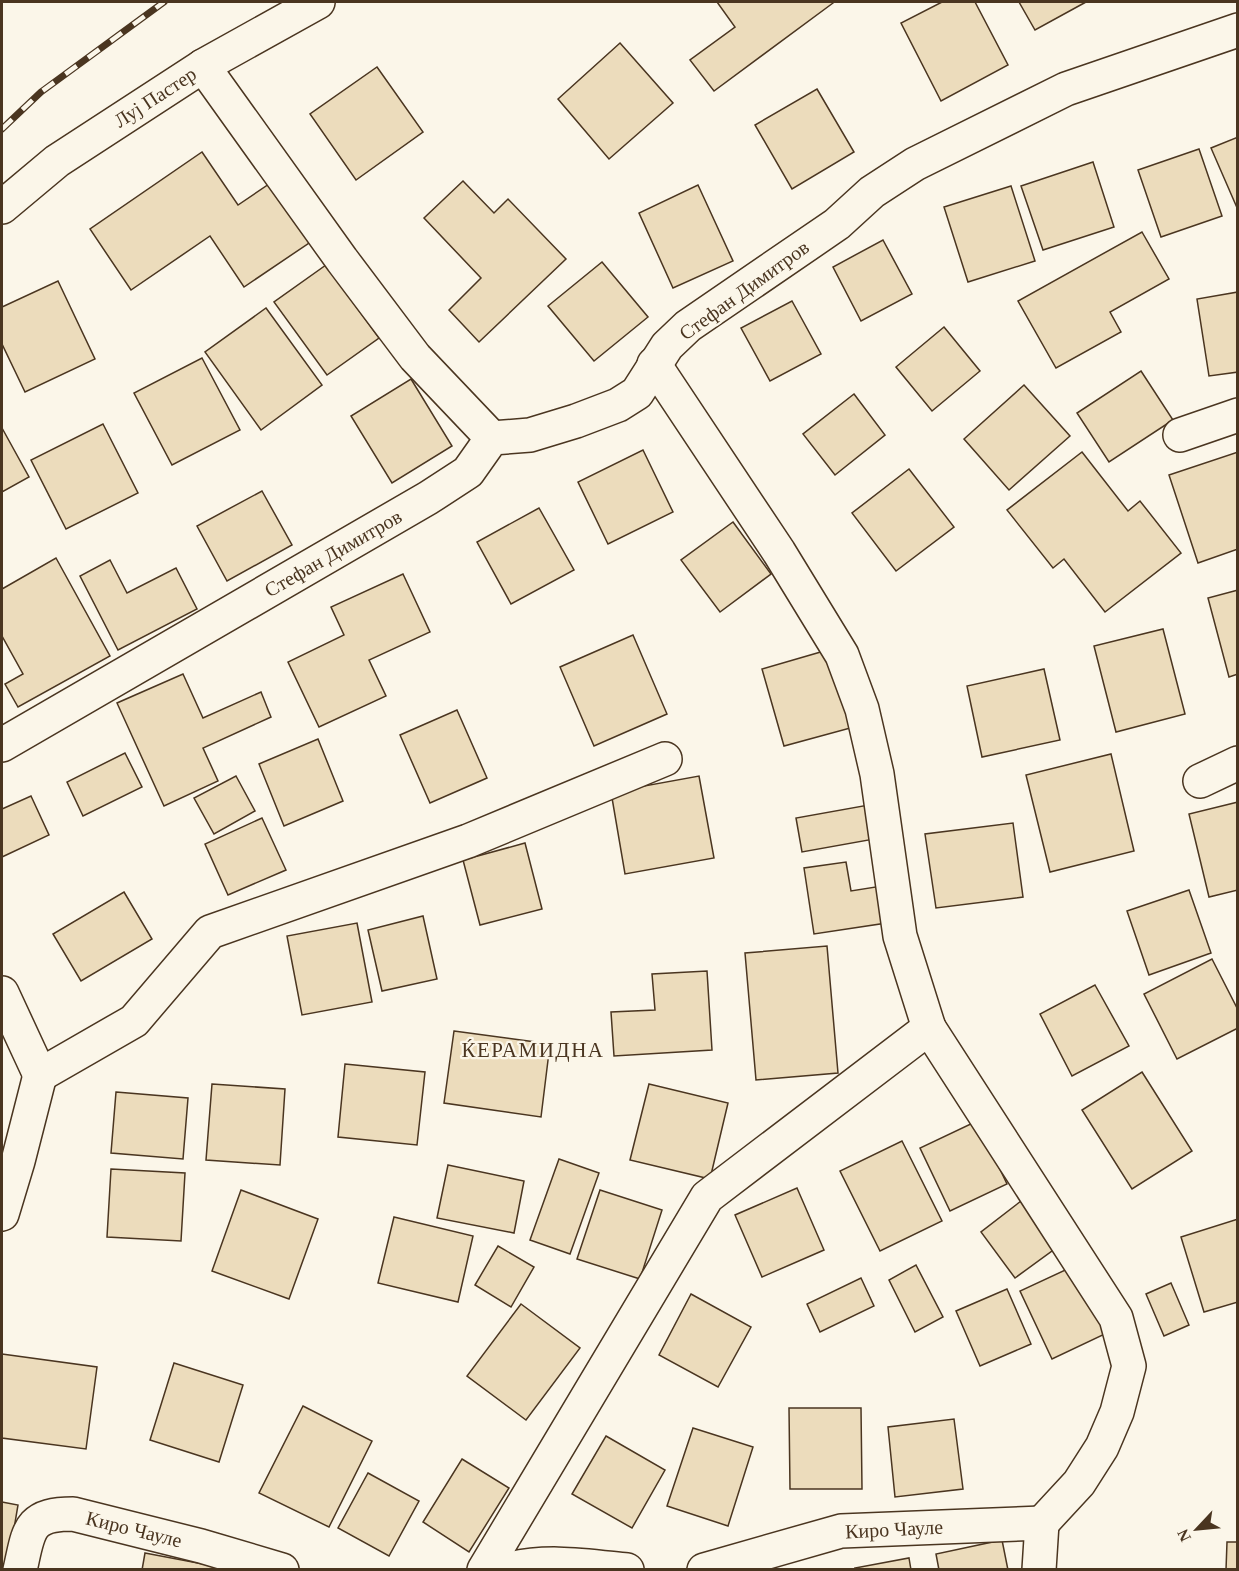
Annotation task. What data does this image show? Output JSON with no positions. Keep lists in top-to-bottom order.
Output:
{
  "streets": {
    "street": ["Луј Пастер", "Стефан Димитров", "Киро Чауле"]
  },
  "districts": ["ЌЕРАМИДНА"],
  "north": "bottom left"
}
